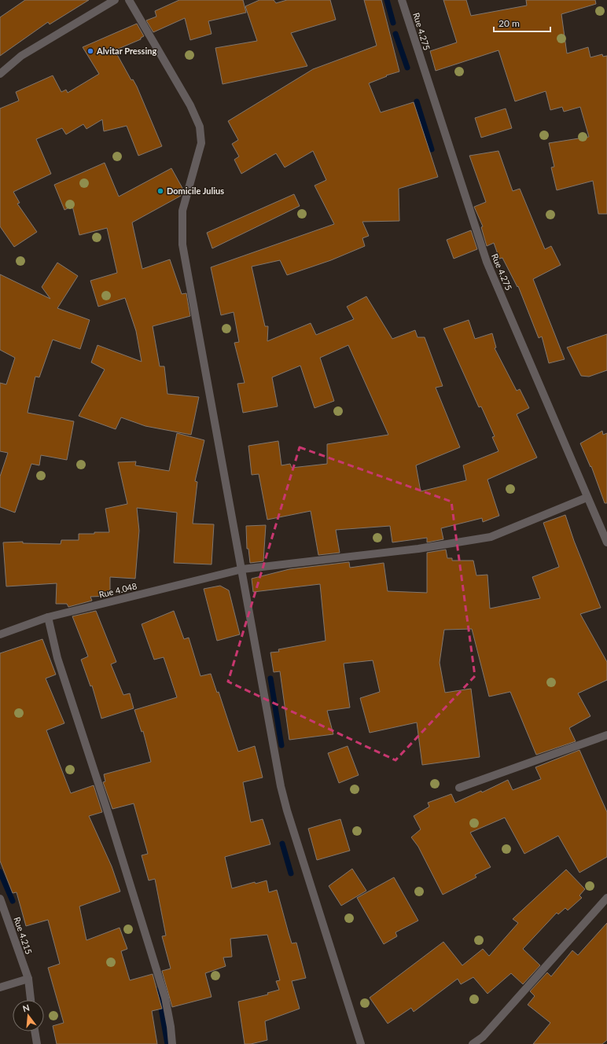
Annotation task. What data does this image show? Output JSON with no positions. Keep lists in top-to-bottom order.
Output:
{
  "streets": {
    "street": ["Rue 4.275", "Rue 4.048", "Rue 4.215"]
  },
  "crossings": [
    ["Rue 4.275", "Rue 4.048"]
  ],
  "places": ["Alvitar Pressing", "Domicile Julius"],
  "scale_bar": "20 m",
  "north": "top"
}
